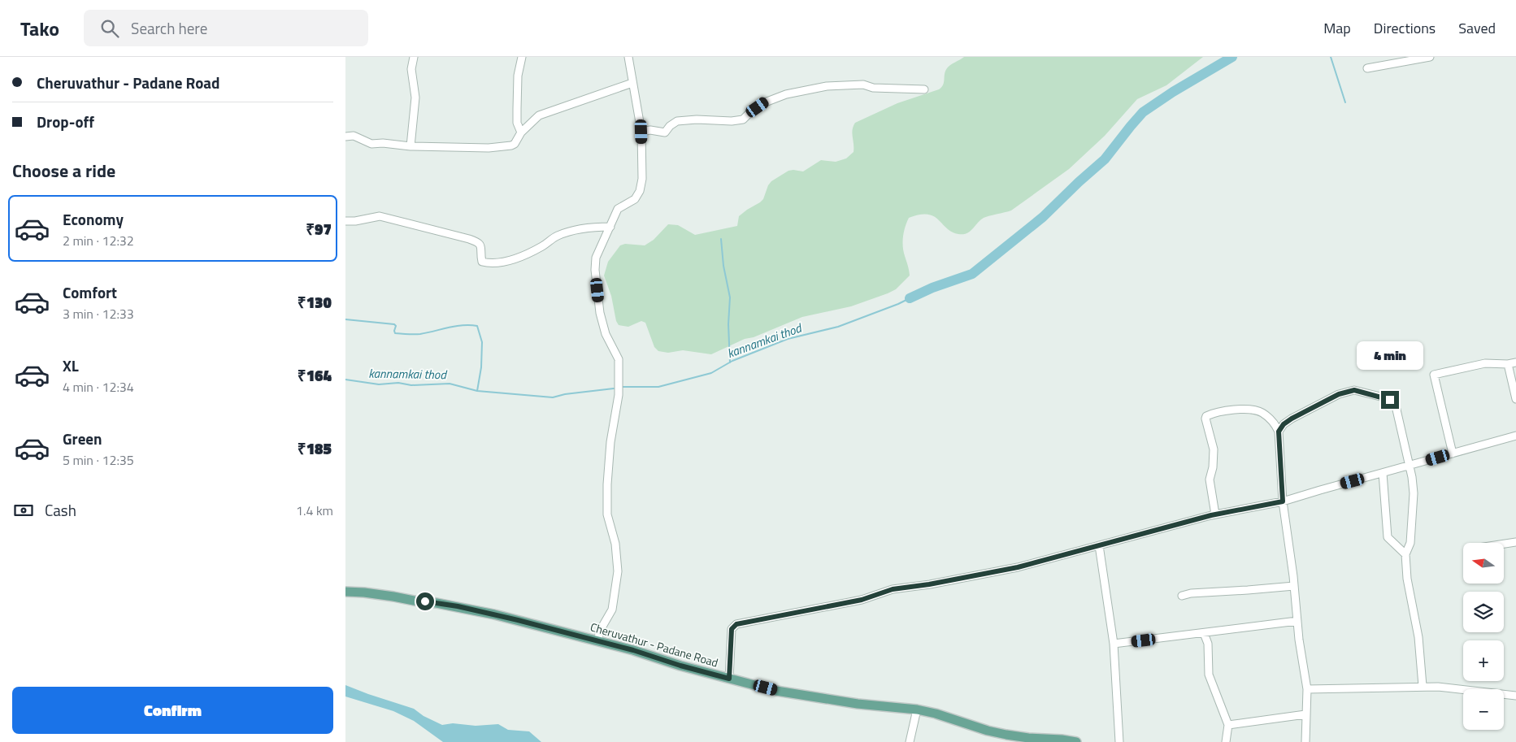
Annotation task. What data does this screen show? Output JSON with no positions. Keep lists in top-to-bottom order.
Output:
{
  "streets": {
    "main road": ["Cheruvathur - Padane Road"]
  },
  "water": ["kannamkai thod"],
  "north": "left",
  "page": {
    "header": "Tako",
    "search": "Search here",
    "nav": ["Map", "Directions", "Saved"],
    "banner": ["Cheruvathur - Padane Road", "Drop-off"],
    "heading": "Choose a ride",
    "list": [
      {
        "name": "Economy",
        "note": "2 min · 12:32",
        "value": "₹97"
      },
      {
        "name": "Comfort",
        "note": "3 min · 12:33",
        "value": "₹130"
      },
      {
        "name": "XL",
        "note": "4 min · 12:34",
        "value": "₹164"
      },
      {
        "name": "Green",
        "note": "5 min · 12:35",
        "value": "₹185"
      }
    ],
    "bubble": "4 min",
    "pay": ["Cash", "1.4 km"],
    "map_buttons": ["+", "−"],
    "buttons": "Confirm"
  }
}
